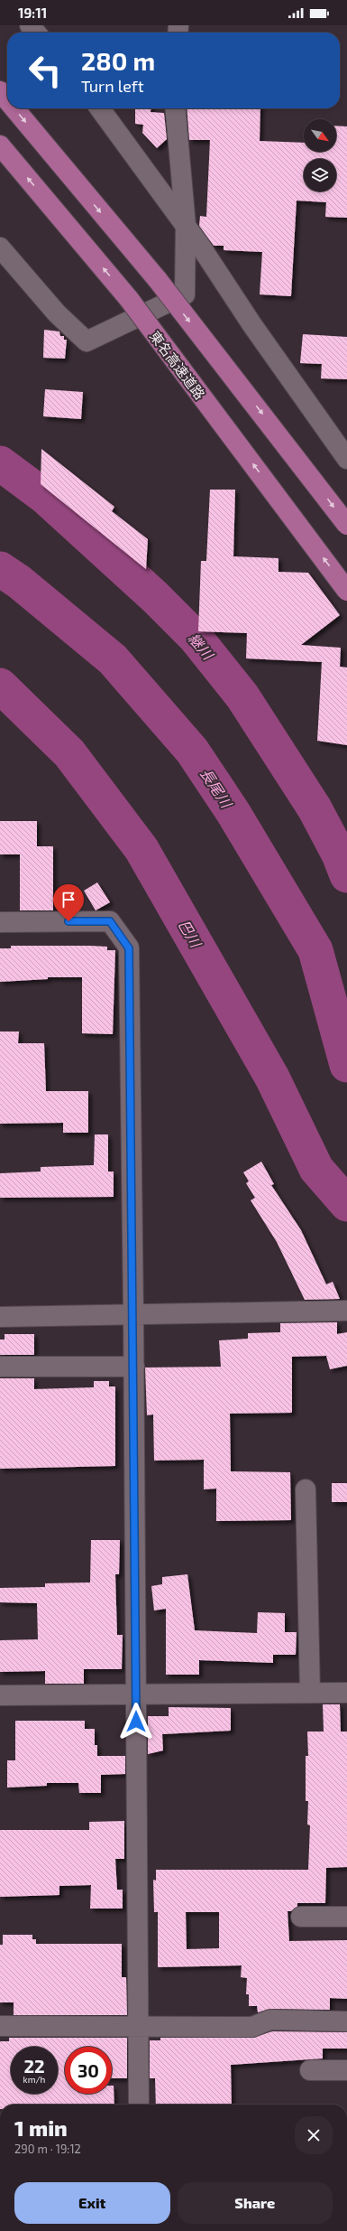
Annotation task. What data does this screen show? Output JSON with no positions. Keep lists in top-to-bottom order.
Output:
{
  "streets": {
    "highway": ["東名高速道路"]
  },
  "water": ["継川", "長尾川", "巴川"],
  "north": "bottom right",
  "page": {
    "status": "19:11",
    "turn": ["280 m", "Turn left"],
    "speed": "22 km/h",
    "limit": "30",
    "heading": ["1 min", "290 m · 19:12"],
    "buttons": ["Exit", "Share"]
  }
}
